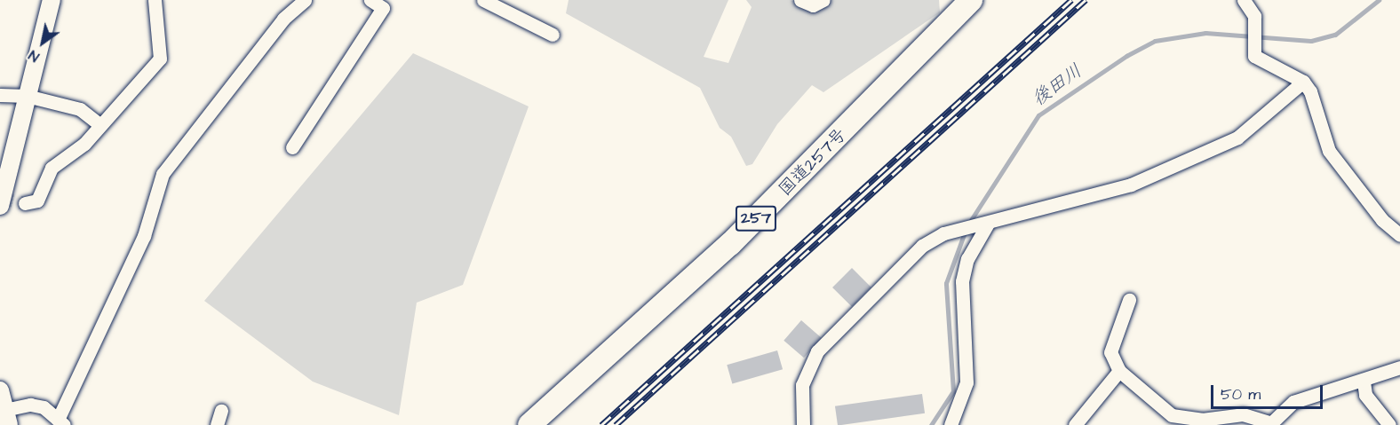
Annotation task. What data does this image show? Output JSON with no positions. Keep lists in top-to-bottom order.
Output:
{
  "streets": {
    "highway": ["国道257号", "257"]
  },
  "water": ["後田川"],
  "scale_bar": "50 m",
  "north": "bottom left"
}
